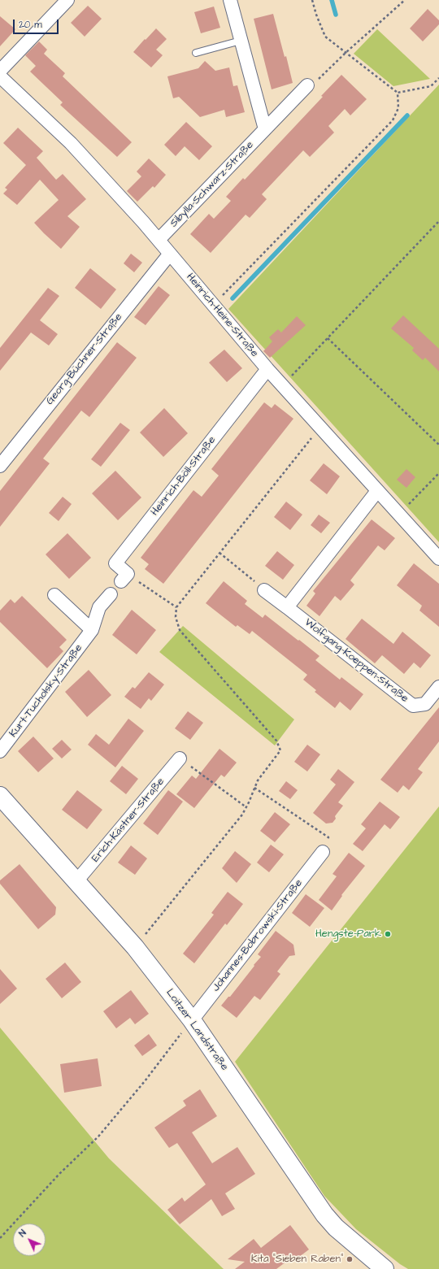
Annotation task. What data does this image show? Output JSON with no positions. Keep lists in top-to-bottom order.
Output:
{
  "streets": {
    "main road": ["Loitzer Landstraße"],
    "street": [
      "Sibylla-Schwarz-Straße",
      "Heinrich-Heine-Straße",
      "Georg-Büchner-Straße",
      "Heinrich-Böll-Straße",
      "Wolfgang-Koeppen-Straße",
      "Kurt-Tucholsky-Straße",
      "Erich-Kästner-Straße",
      "Johannes-Bobrowski-Straße"
    ]
  },
  "crossings": [
    ["Sibylla-Schwarz-Straße", "Heinrich-Heine-Straße"],
    ["Heinrich-Heine-Straße", "Georg-Büchner-Straße"],
    ["Heinrich-Heine-Straße", "Heinrich-Böll-Straße"],
    ["Erich-Kästner-Straße", "Loitzer Landstraße"],
    ["Johannes-Bobrowski-Straße", "Loitzer Landstraße"]
  ],
  "places": ["Hengste-Park", "Kita \"Sieben Raben\""],
  "scale_bar": "20 m",
  "north": "top left"
}
